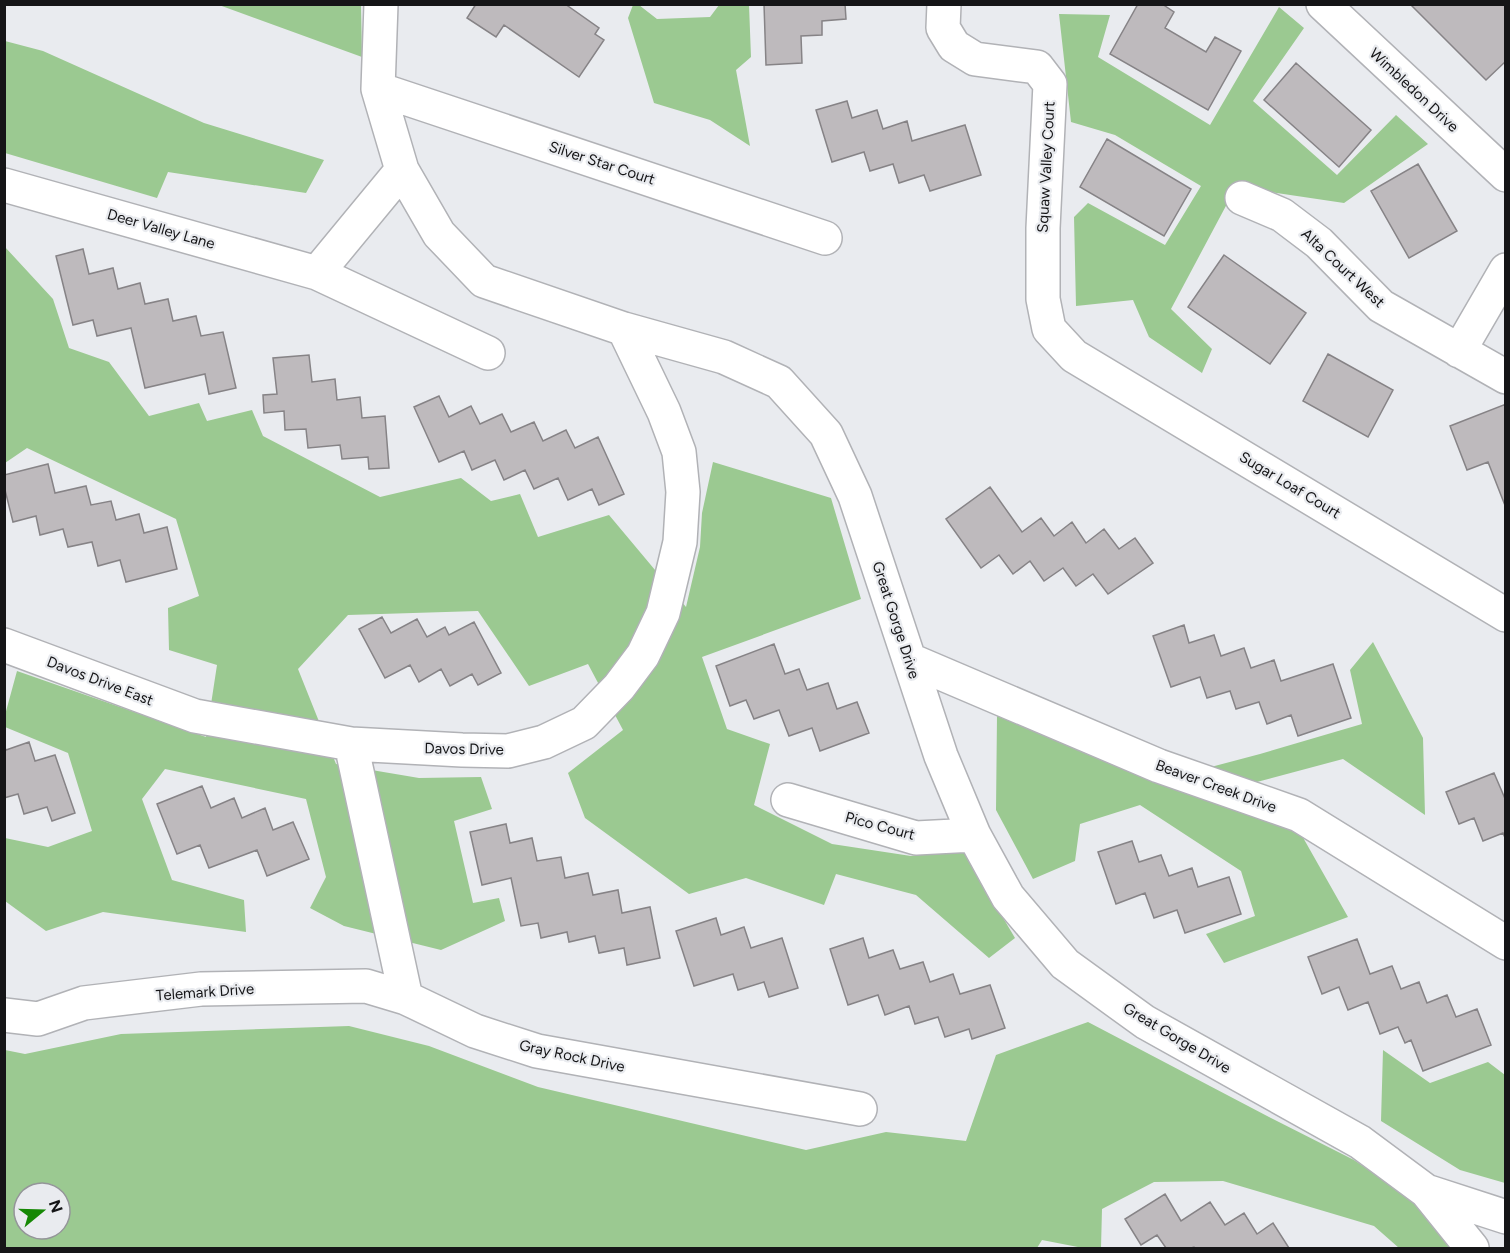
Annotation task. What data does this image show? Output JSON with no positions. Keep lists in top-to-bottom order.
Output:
{
  "streets": {
    "street": [
      "Wimbledon Drive",
      "Silver Star Court",
      "Squaw Valley Court",
      "Deer Valley Lane",
      "Alta Court West",
      "Sugar Loaf Court",
      "Great Gorge Drive",
      "Davos Drive East",
      "Davos Drive",
      "Beaver Creek Drive",
      "Pico Court",
      "Telemark Drive",
      "Gray Rock Drive"
    ]
  },
  "crossings": [
    ["Silver Star Court", "Great Gorge Drive"],
    ["Squaw Valley Court", "Sugar Loaf Court"],
    ["Great Gorge Drive", "Davos Drive"],
    ["Great Gorge Drive", "Beaver Creek Drive"],
    ["Great Gorge Drive", "Pico Court"],
    ["Davos Drive East", "Davos Drive"],
    ["Telemark Drive", "Gray Rock Drive"]
  ],
  "north": "right"
}
